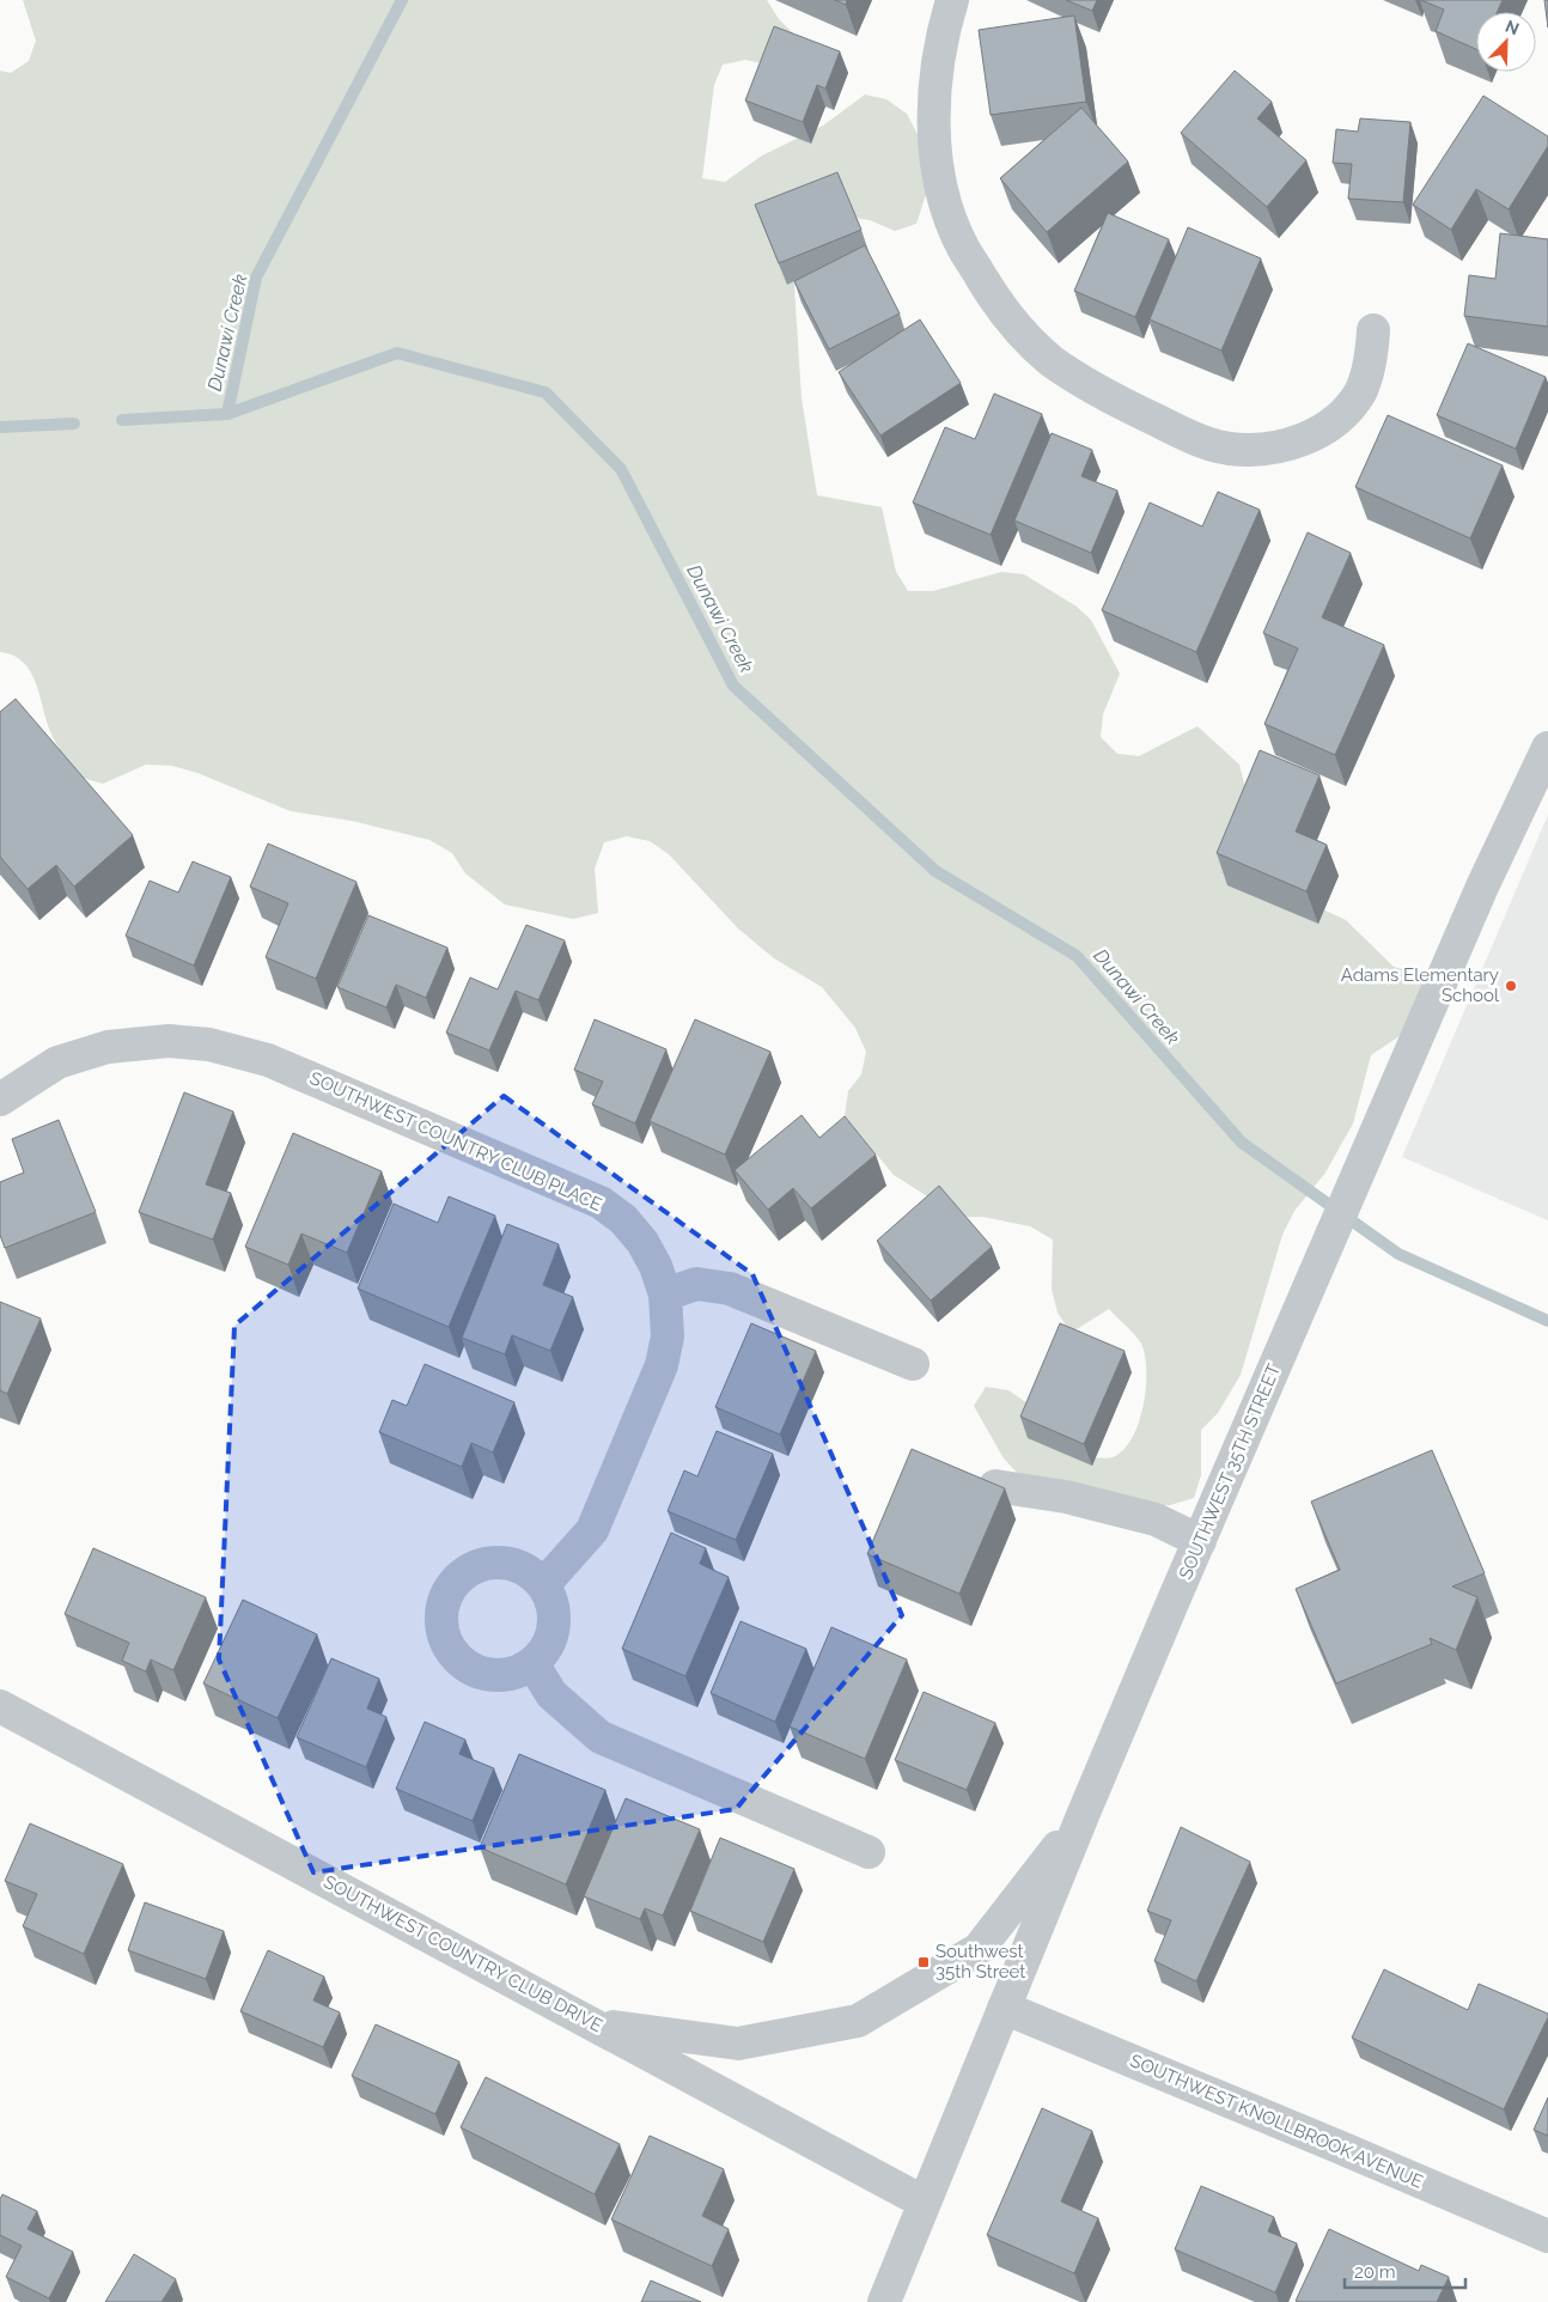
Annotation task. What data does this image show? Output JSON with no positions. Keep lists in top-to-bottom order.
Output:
{
  "streets": {
    "street": [
      "SOUTHWEST COUNTRY CLUB PLACE",
      "SOUTHWEST 35TH STREET",
      "SOUTHWEST COUNTRY CLUB DRIVE",
      "SOUTHWEST KNOLLBROOK AVENUE"
    ]
  },
  "crossings": [
    ["SOUTHWEST 35TH STREET", "SOUTHWEST COUNTRY CLUB DRIVE"],
    ["SOUTHWEST 35TH STREET", "SOUTHWEST KNOLLBROOK AVENUE"]
  ],
  "water": ["Dunawi Creek"],
  "places": {
    "other": ["Adams Elementary School"],
    "transit": ["Southwest 35th Street"]
  },
  "scale_bar": "20 m",
  "north": "top right"
}
